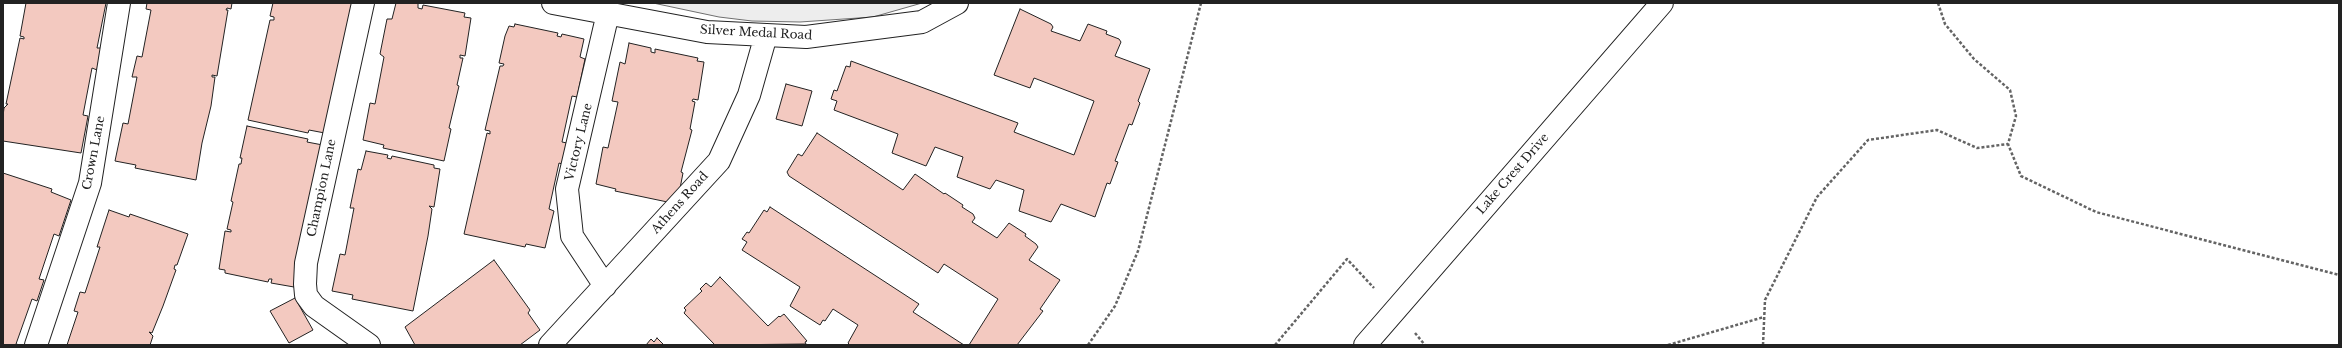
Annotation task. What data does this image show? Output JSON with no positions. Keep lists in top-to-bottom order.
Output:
{
  "streets": {
    "street": [
      "Silver Medal Road",
      "Victory Lane",
      "Crown Lane",
      "Lake Crest Drive",
      "Champion Lane",
      "Athens Road"
    ]
  },
  "crossings": [
    ["Silver Medal Road", "Victory Lane"],
    ["Silver Medal Road", "Athens Road"],
    ["Victory Lane", "Athens Road"]
  ]
}
